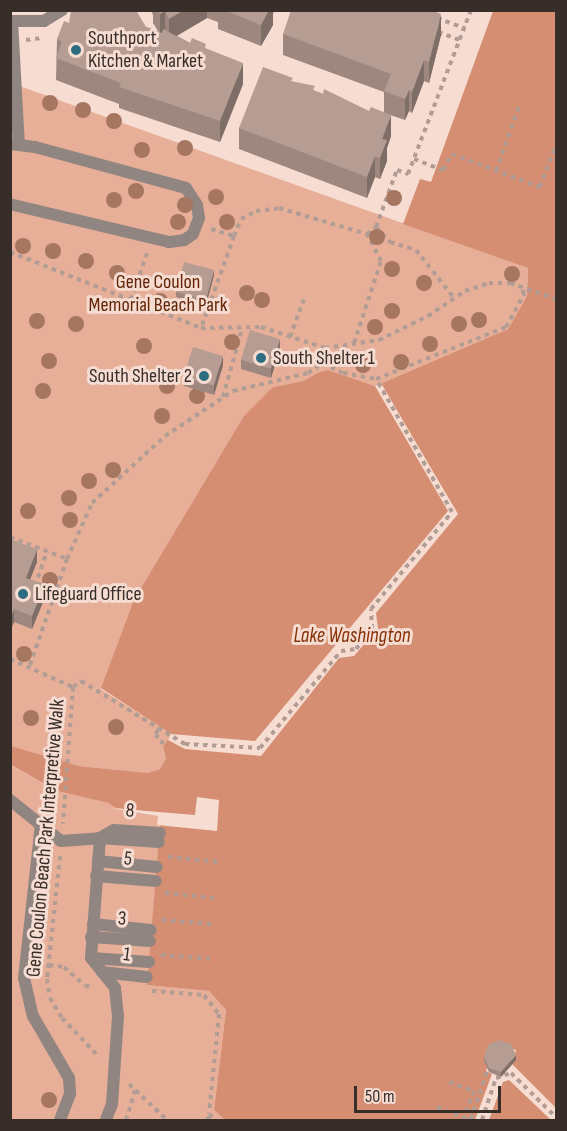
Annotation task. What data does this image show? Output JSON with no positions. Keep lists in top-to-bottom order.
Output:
{
  "streets": {
    "lane": ["5", "3", "1"],
    "path": ["Gene Coulon Beach Park Interpretive Walk"]
  },
  "water": ["Lake Washington"],
  "parks": ["Gene Coulon Memorial Beach Park"],
  "places": [
    "Southport Kitchen & Market",
    "South Shelter 1",
    "South Shelter 2",
    "Lifeguard Office"
  ],
  "scale_bar": "50 m"
}
